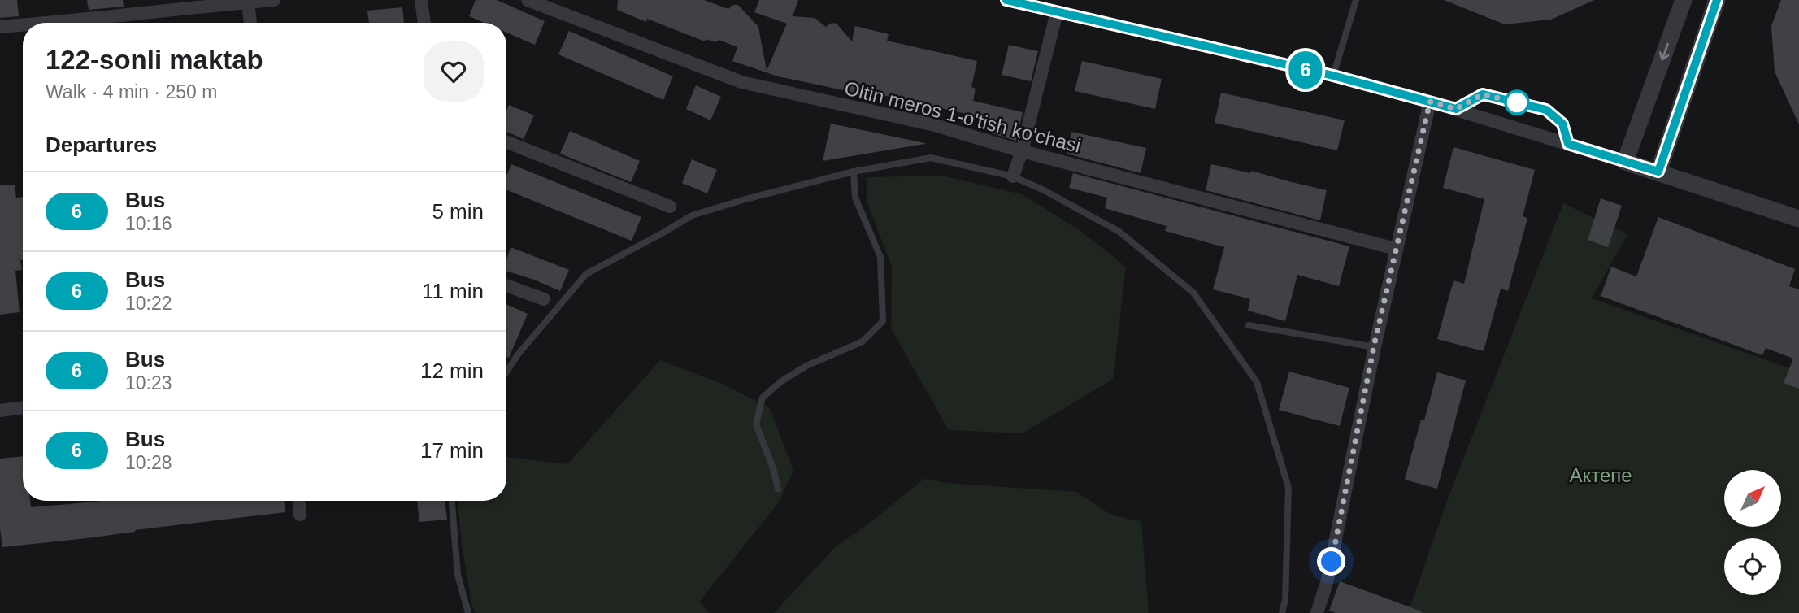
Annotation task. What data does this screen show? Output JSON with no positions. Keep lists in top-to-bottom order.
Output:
{
  "streets": {
    "street": ["Oltin meros 1-o'tish ko'chasi"]
  },
  "parks": ["Актепе"],
  "lines": ["bus line 6"],
  "north": "top right",
  "page": {
    "on_map": "6",
    "heading": [
      ["122-sonli maktab", "Walk · 4 min · 250 m"],
      "Departures"
    ],
    "list": [
      {
        "mark": "6",
        "name": "Bus",
        "note": "10:16",
        "value": "5 min"
      },
      {
        "mark": "6",
        "name": "Bus",
        "note": "10:22",
        "value": "11 min"
      },
      {
        "mark": "6",
        "name": "Bus",
        "note": "10:23",
        "value": "12 min"
      },
      {
        "mark": "6",
        "name": "Bus",
        "note": "10:28",
        "value": "17 min"
      }
    ]
  }
}
